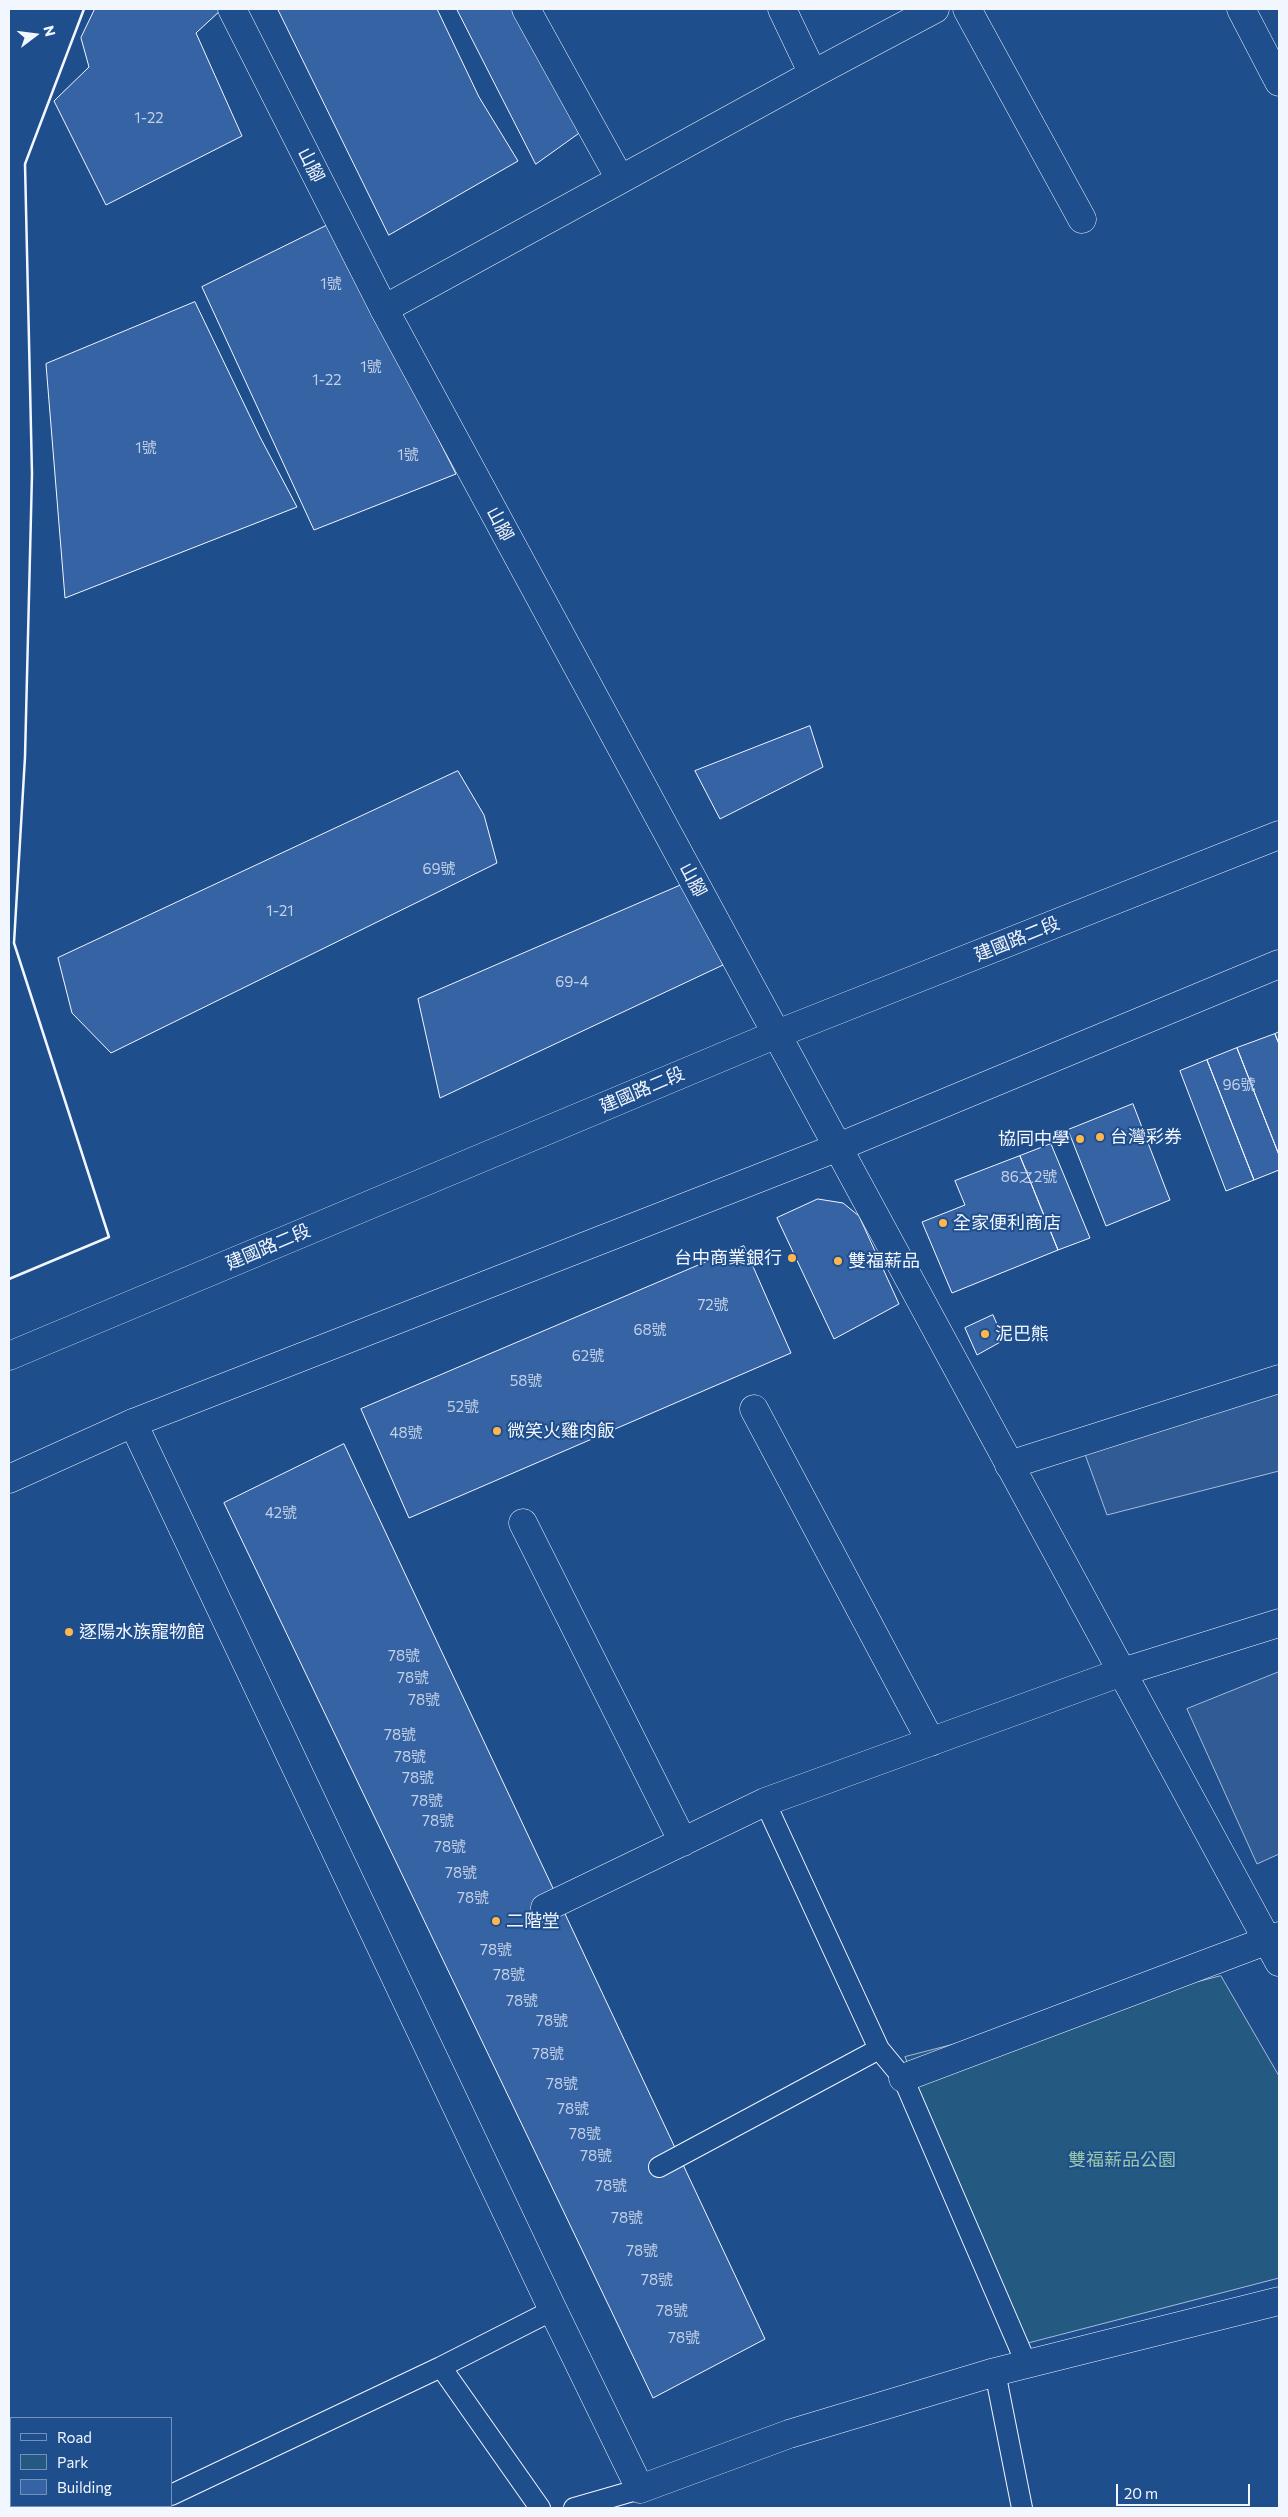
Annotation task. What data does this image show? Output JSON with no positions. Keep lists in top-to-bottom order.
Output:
{
  "streets": {
    "street": ["山腳", "建國路二段"]
  },
  "crossings": [
    ["山腳", "建國路二段"]
  ],
  "parks": ["雙福薪品公園"],
  "places": [
    "台灣彩券",
    "協同中學",
    "全家便利商店",
    "台中商業銀行",
    "雙福薪品",
    "泥巴熊",
    "微笑火雞肉飯",
    "逐陽水族寵物館",
    "二階堂"
  ],
  "house_numbers": [
    "1-22",
    "1號",
    "1號",
    "1-22",
    "1號",
    "1號",
    "69號",
    "1-21",
    "69-4",
    "96號",
    "86之2號",
    "72號",
    "68號",
    "62號",
    "58號",
    "52號",
    "48號",
    "42號",
    "78號",
    "78號",
    "78號",
    "78號",
    "78號",
    "78號",
    "78號",
    "78號",
    "78號",
    "78號",
    "78號",
    "78號",
    "78號",
    "78號",
    "78號",
    "78號",
    "78號",
    "78號",
    "78號",
    "78號",
    "78號",
    "78號",
    "78號",
    "78號",
    "78號",
    "78號"
  ],
  "legend": ["Road", "Park", "Building"],
  "scale_bar": "20 m",
  "north": "right"
}
